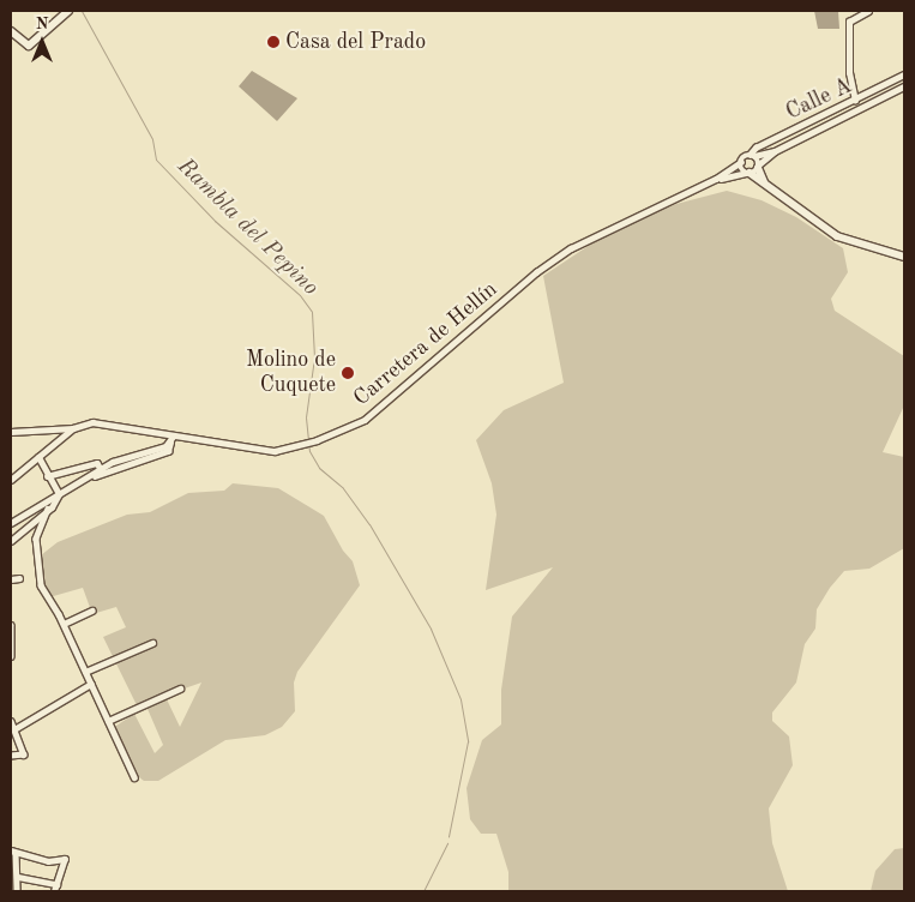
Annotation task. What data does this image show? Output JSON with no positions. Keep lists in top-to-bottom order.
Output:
{
  "streets": {
    "street": ["Calle A", "Carretera de Hellín"]
  },
  "crossings": [
    ["Calle A", "Carretera de Hellín"]
  ],
  "water": ["Rambla del Pepino"],
  "places": ["Casa del Prado", "Molino de Cuquete"],
  "north": "top"
}
